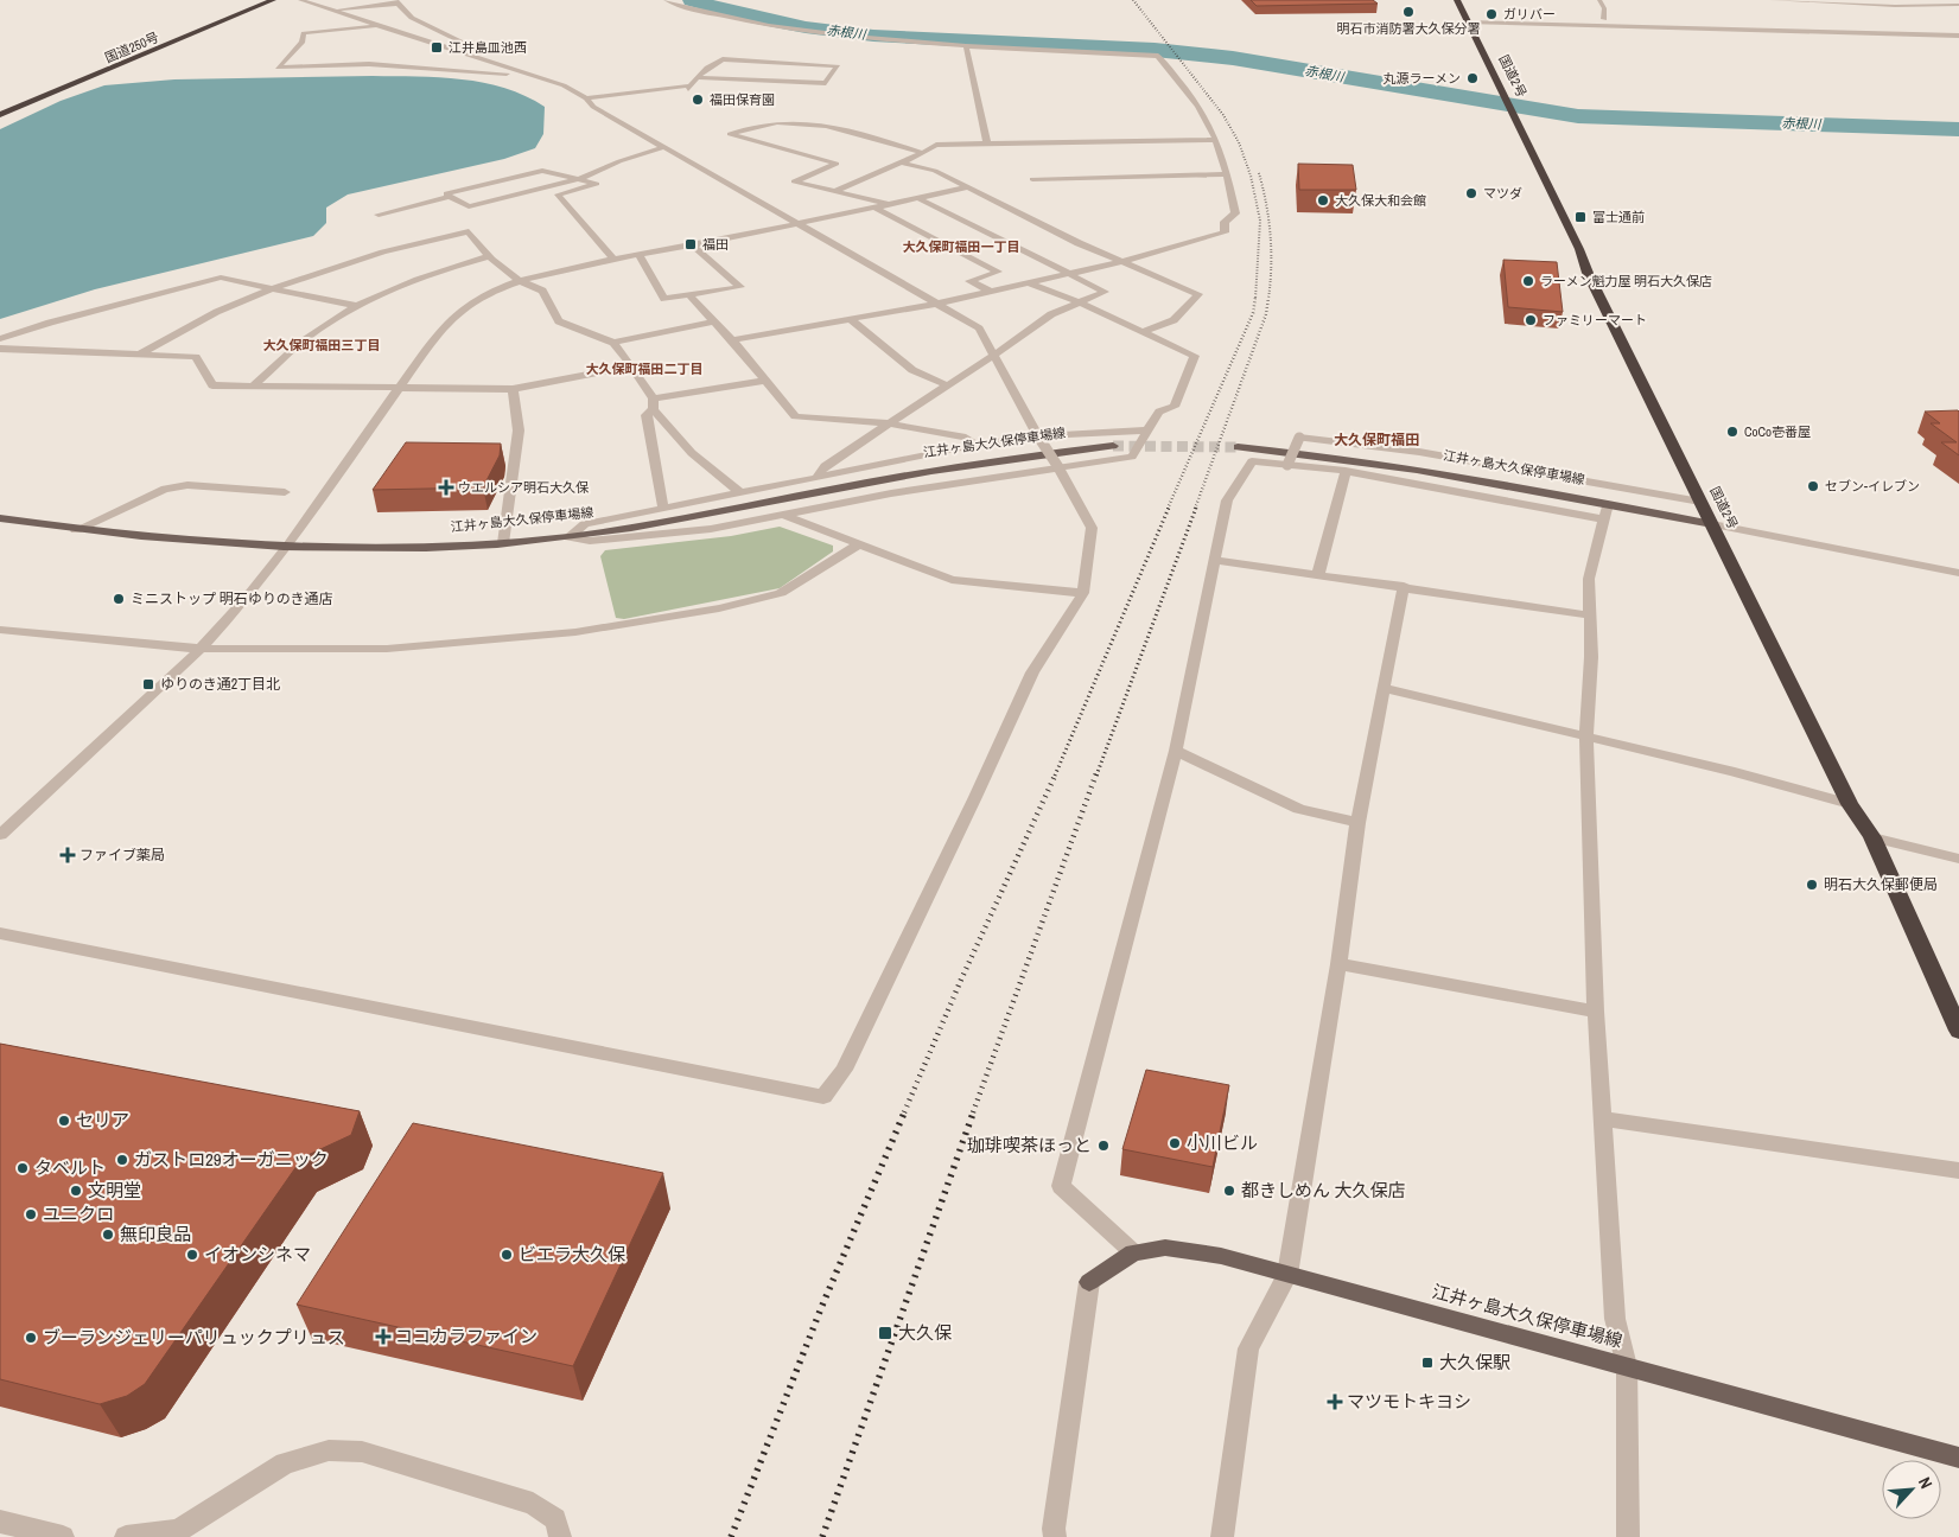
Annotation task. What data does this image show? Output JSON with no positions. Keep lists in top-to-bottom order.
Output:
{
  "streets": {
    "highway": ["国道250号", "国道2号"],
    "main road": ["江井ヶ島大久保停車場線"]
  },
  "crossings": [
    ["国道2号", "江井ヶ島大久保停車場線"]
  ],
  "districts": [
    "大久保町福田一丁目",
    "大久保町福田三丁目",
    "大久保町福田二丁目",
    "大久保町福田"
  ],
  "water": ["赤根川"],
  "places": {
    "other": [
      "明石市消防署大久保分署",
      "ガリバー",
      "丸源ラーメン",
      "福田保育園",
      "マツダ",
      "大久保大和会館",
      "ラーメン魁力屋 明石大久保店",
      "ファミリーマート",
      "CoCo壱番屋",
      "セブン-イレブン",
      "ミニストップ 明石ゆりのき通店",
      "明石大久保郵便局",
      "セリア",
      "小川ビル",
      "珈琲喫茶ほっと",
      "ガストロ29オーガニック",
      "タベルト",
      "文明堂",
      "都きしめん 大久保店",
      "ユニクロ",
      "無印良品",
      "イオンシネマ",
      "ビエラ大久保",
      "ブーランジェリーパリュックプリュス"
    ],
    "transit": [
      "江井島皿池西",
      "富士通前",
      "福田",
      "ゆりのき通2丁目北",
      "大久保",
      "大久保駅"
    ],
    "health": [
      "ウエルシア明石大久保",
      "ファイブ薬局",
      "ココカラファイン",
      "マツモトキヨシ"
    ]
  },
  "north": "top right"
}
